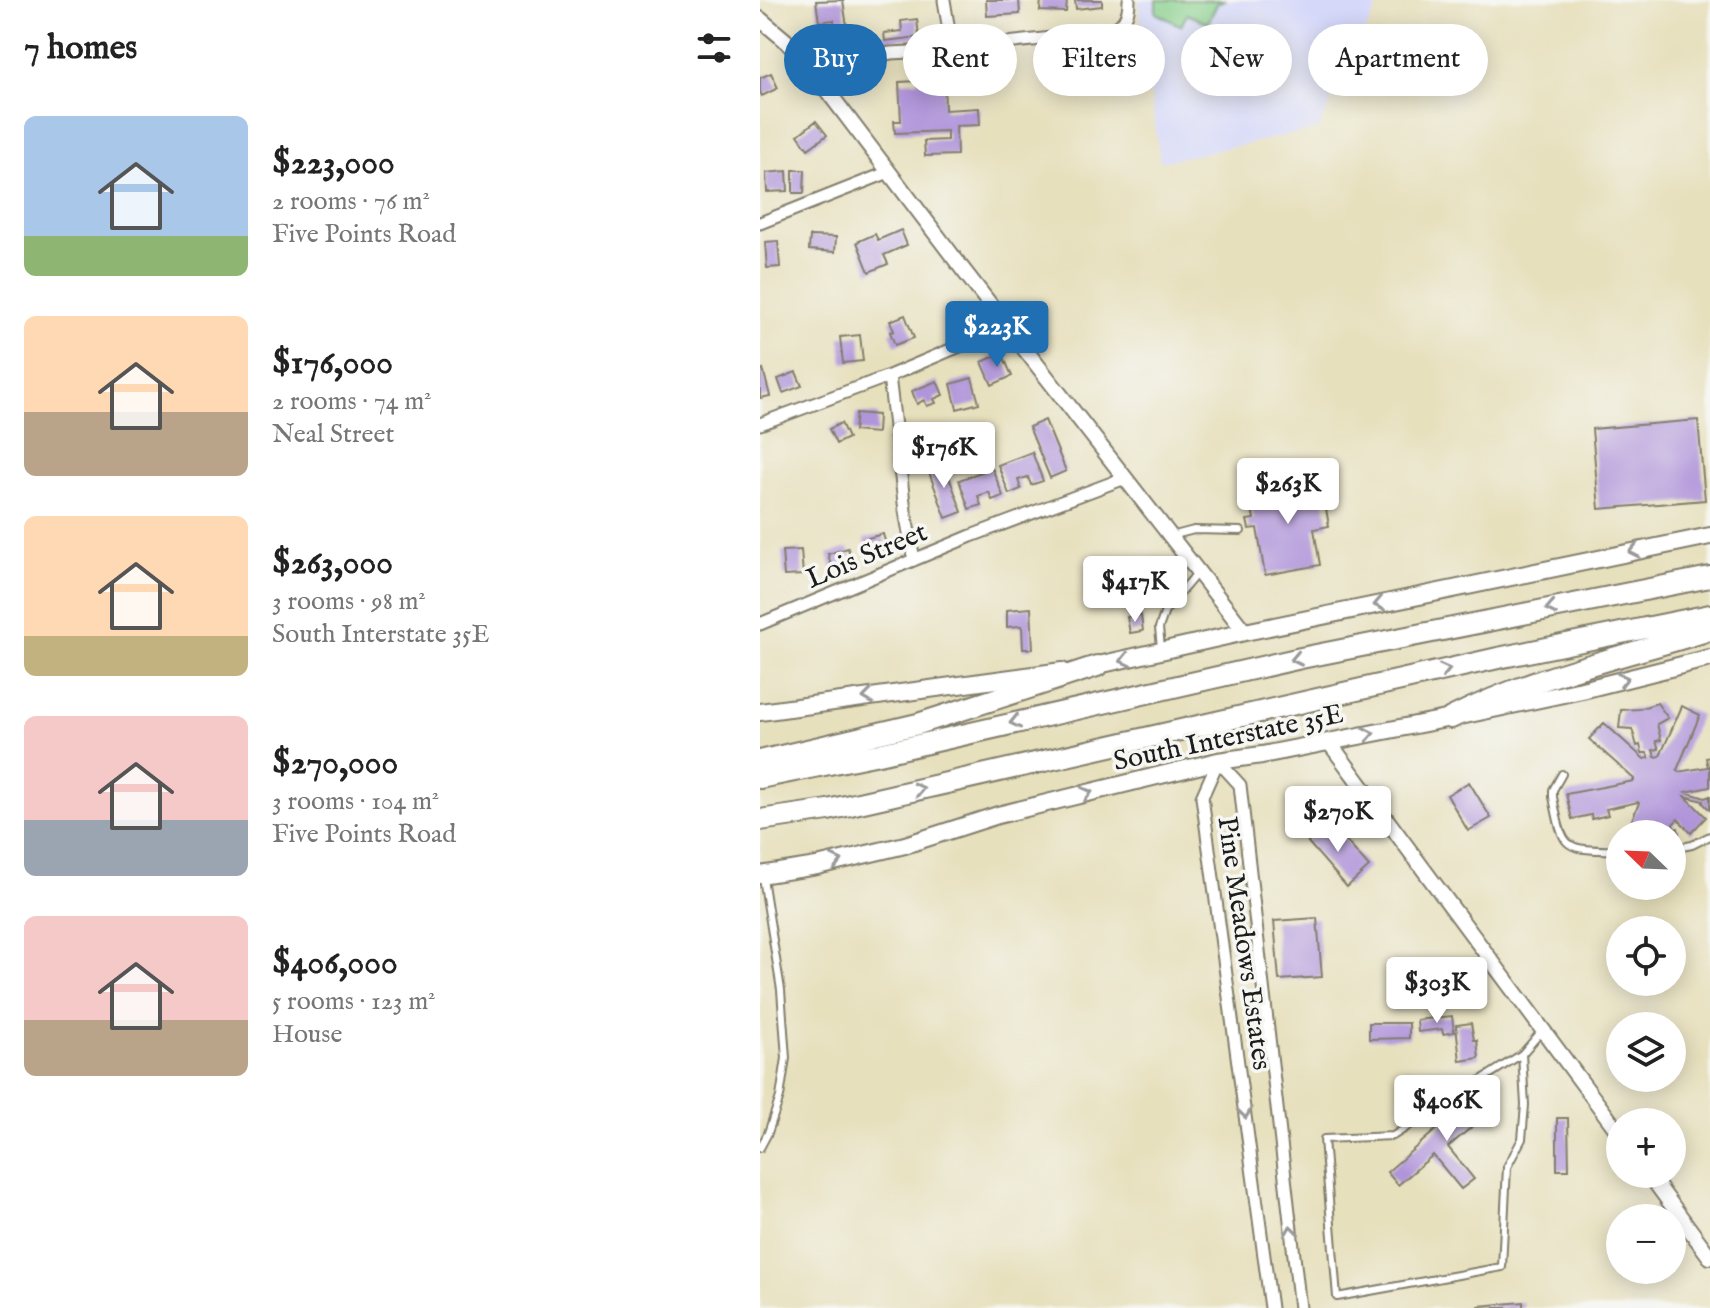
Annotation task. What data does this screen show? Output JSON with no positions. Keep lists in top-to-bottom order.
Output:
{
  "streets": {
    "main road": ["South Interstate 35E"],
    "street": ["Lois Street", "Pine Meadows Estates"]
  },
  "crossings": [
    ["South Interstate 35E", "Pine Meadows Estates"]
  ],
  "north": "top left",
  "page": {
    "heading": "7 homes",
    "chip": [
      "Buy",
      "Rent",
      "Filters",
      "New",
      "Apartment"
    ],
    "list": [
      {
        "name": "$223,000",
        "note": "2 rooms · 76 m² · Five Points Road"
      },
      {
        "name": "$176,000",
        "note": "2 rooms · 74 m² · Neal Street"
      },
      {
        "name": "$263,000",
        "note": "3 rooms · 98 m² · South Interstate 35E"
      },
      {
        "name": "$270,000",
        "note": "3 rooms · 104 m² · Five Points Road"
      },
      {
        "name": "$406,000",
        "note": "5 rooms · 123 m² · House"
      }
    ],
    "price": [
      "$223K",
      "$176K",
      "$263K",
      "$417K",
      "$270K",
      "$303K",
      "$406K"
    ],
    "map_buttons": ["+", "−"]
  }
}
